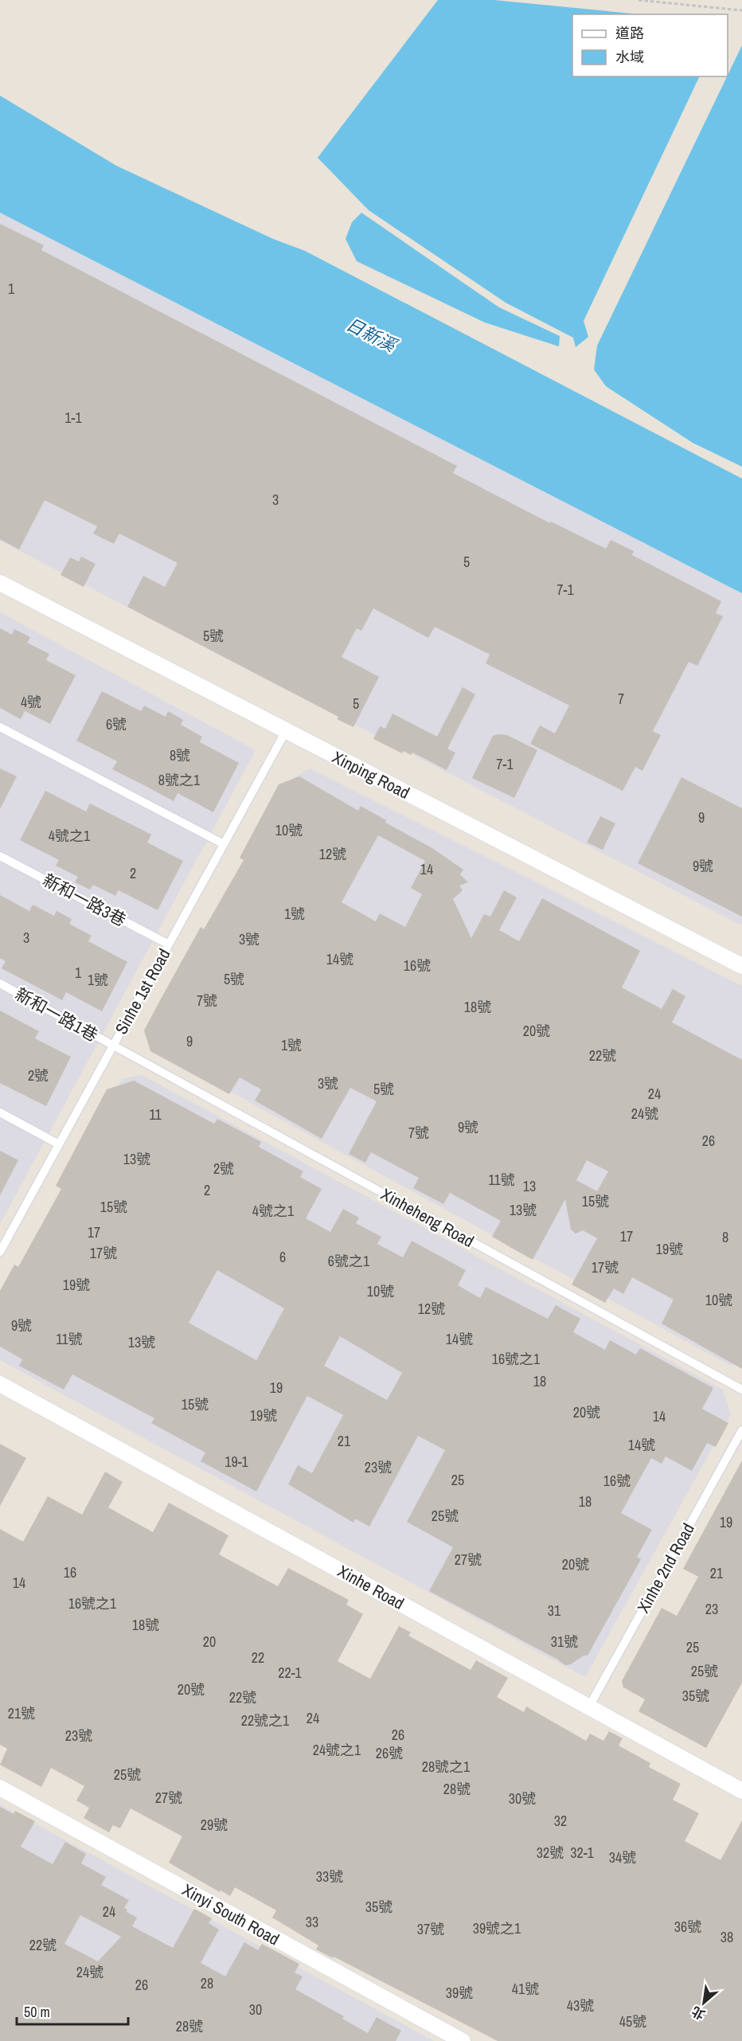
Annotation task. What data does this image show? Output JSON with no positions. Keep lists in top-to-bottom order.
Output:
{
  "streets": {
    "street": ["Xinping Road", "Xinhe Road", "Xinyi South Road"],
    "lane": [
      "新和一路3巷",
      "Sinhe 1st Road",
      "新和一路1巷",
      "Xinheheng Road",
      "Xinhe 2nd Road"
    ]
  },
  "crossings": [
    ["Xinping Road", "Sinhe 1st Road"],
    ["新和一路3巷", "Sinhe 1st Road"],
    ["Sinhe 1st Road", "新和一路1巷"],
    ["Sinhe 1st Road", "Xinheheng Road"],
    ["新和一路1巷", "Xinheheng Road"],
    ["Xinhe 2nd Road", "Xinhe Road"]
  ],
  "water": ["日新溪"],
  "house_numbers": [
    "1",
    "1-1",
    "3",
    "5",
    "7-1",
    "5號",
    "7",
    "4號",
    "5",
    "6號",
    "8號",
    "7-1",
    "8號之1",
    "9",
    "10號",
    "4號之1",
    "12號",
    "9號",
    "14",
    "2",
    "1號",
    "3",
    "3號",
    "14號",
    "16號",
    "1",
    "5號",
    "1號",
    "7號",
    "18號",
    "20號",
    "9",
    "1號",
    "22號",
    "2號",
    "3號",
    "5號",
    "24",
    "24號",
    "11",
    "9號",
    "7號",
    "26",
    "13號",
    "2號",
    "11號",
    "13",
    "2",
    "15號",
    "15號",
    "13號",
    "4號之1",
    "17",
    "17",
    "8",
    "19號",
    "17號",
    "6",
    "6號之1",
    "17號",
    "19號",
    "10號",
    "10號",
    "12號",
    "9號",
    "11號",
    "14號",
    "13號",
    "16號之1",
    "18",
    "19",
    "15號",
    "20號",
    "19號",
    "14",
    "21",
    "14號",
    "19-1",
    "23號",
    "25",
    "16號",
    "18",
    "25號",
    "19",
    "27號",
    "20號",
    "16",
    "21",
    "14",
    "16號之1",
    "23",
    "31",
    "18號",
    "20",
    "31號",
    "25",
    "22",
    "25號",
    "22-1",
    "20號",
    "35號",
    "22號",
    "21號",
    "24",
    "22號之1",
    "26",
    "23號",
    "24號之1",
    "26號",
    "28號之1",
    "25號",
    "28號",
    "27號",
    "30號",
    "32",
    "29號",
    "32號",
    "32-1",
    "34號",
    "33號",
    "35號",
    "24",
    "33",
    "36號",
    "39號之1",
    "37號",
    "38",
    "22號",
    "24號",
    "28",
    "26",
    "41號",
    "39號",
    "43號",
    "30",
    "45號",
    "28號"
  ],
  "legend": ["道路", "水域"],
  "scale_bar": "50 m",
  "north": "bottom left"
}
